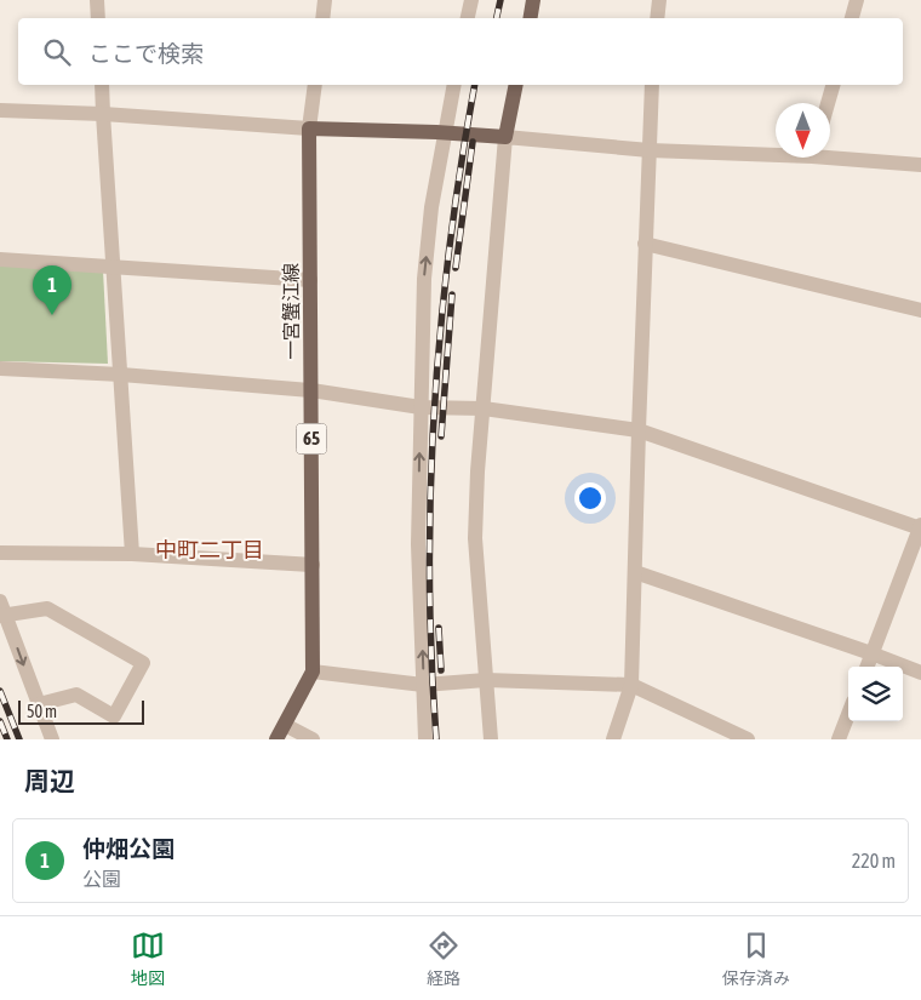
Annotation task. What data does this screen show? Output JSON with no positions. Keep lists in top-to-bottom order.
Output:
{
  "streets": {
    "main road": ["一宮蟹江線", "65"]
  },
  "districts": ["中町二丁目"],
  "scale_bar": "50 m",
  "north": "bottom",
  "page": {
    "search": "ここで検索",
    "pins": "1",
    "scale": "50 m",
    "heading": "周辺",
    "list": [
      {
        "mark": "1",
        "name": "仲畑公園",
        "note": "公園",
        "value": "220 m"
      }
    ],
    "nav": ["地図", "経路", "保存済み"]
  }
}
